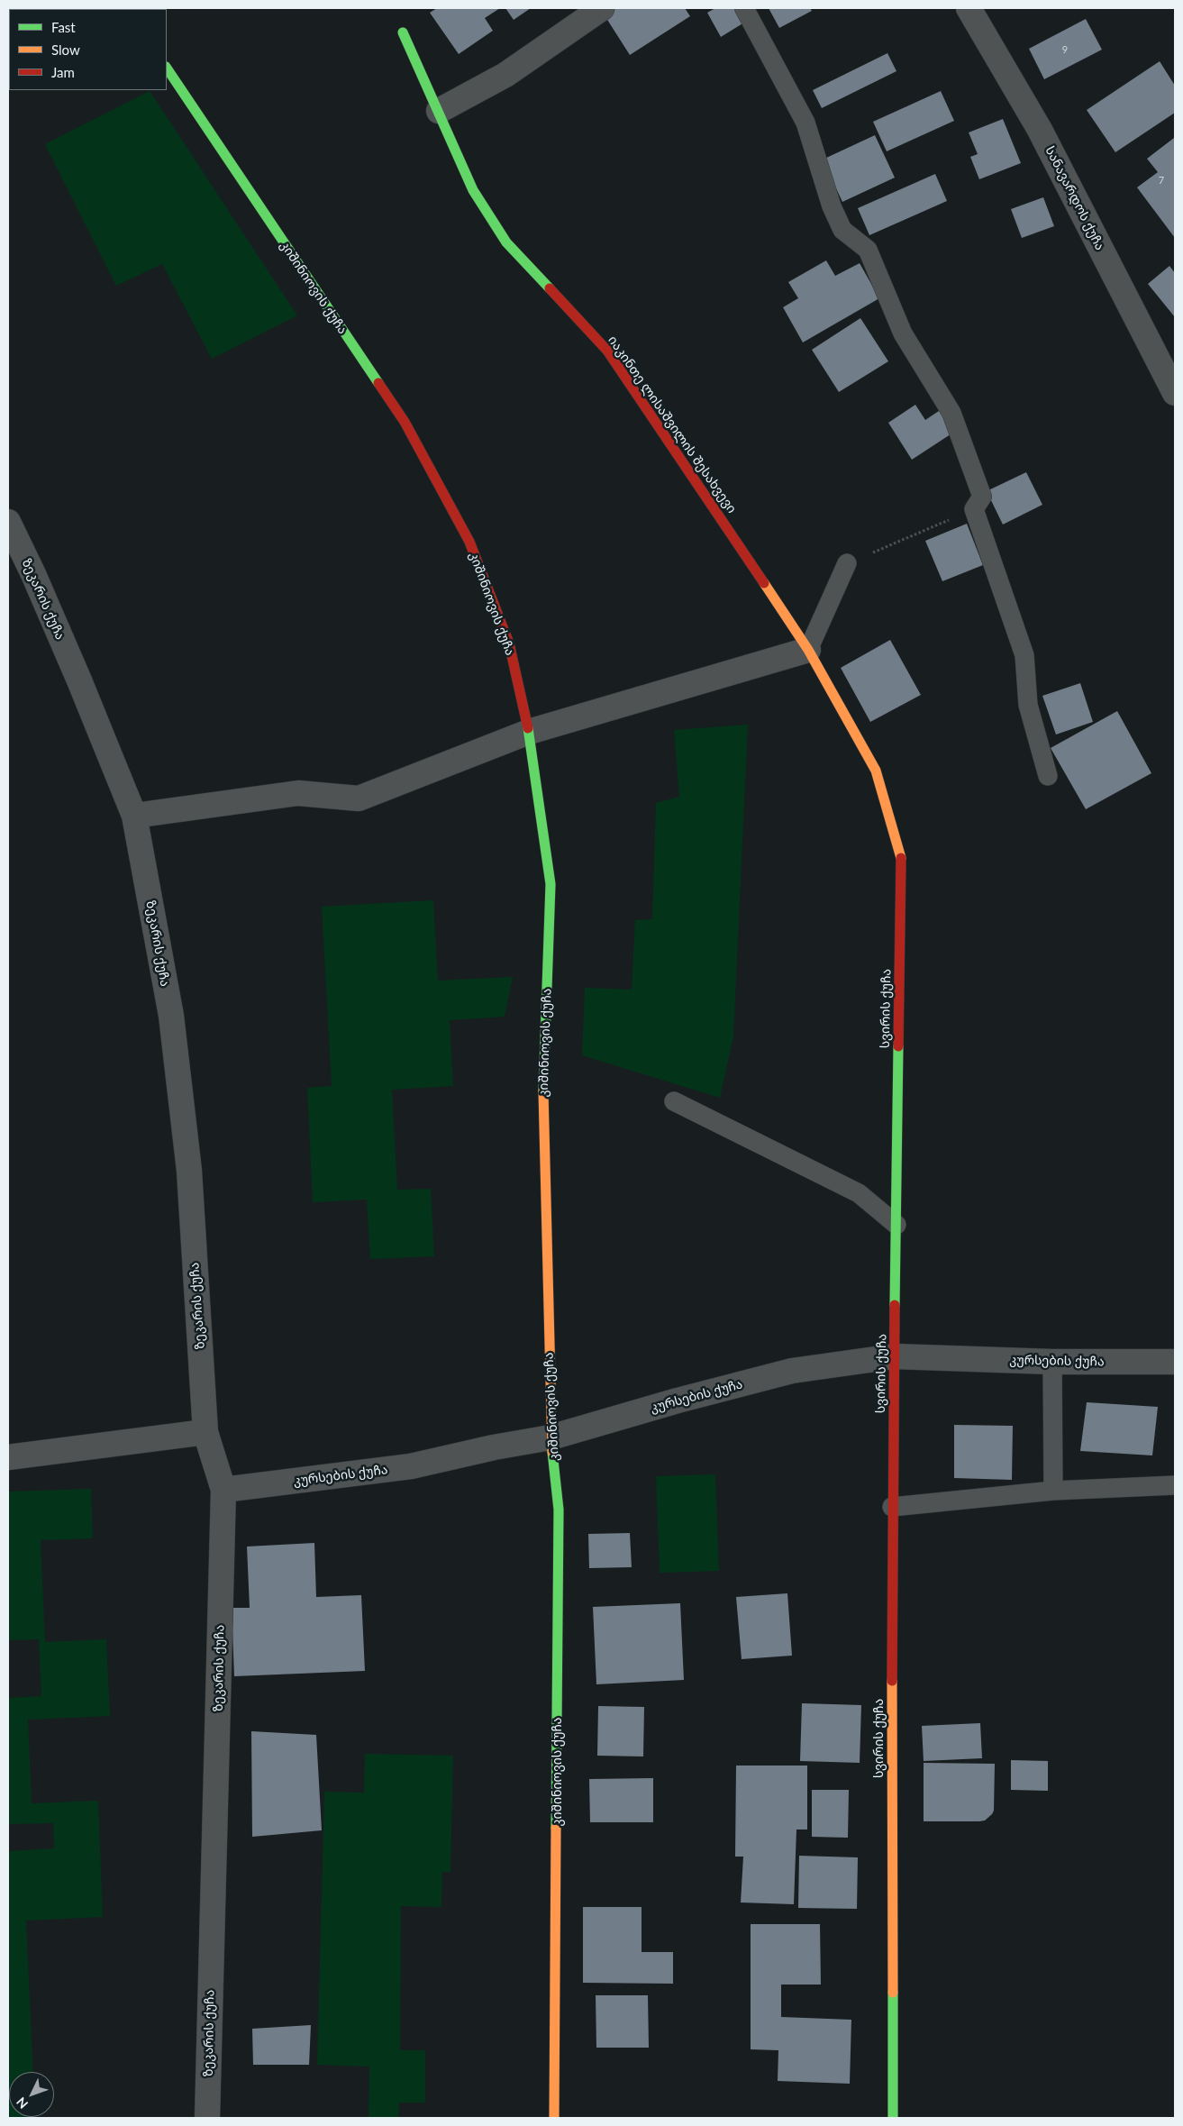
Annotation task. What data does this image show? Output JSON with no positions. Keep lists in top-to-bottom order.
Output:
{
  "streets": {
    "street": [
      "სანავარდოს ქუჩა",
      "კიშინიოვის ქუჩა",
      "იაკინთე ლისაშვილის შესახვევი",
      "ზეკარის ქუჩა",
      "სვირის ქუჩა",
      "კურსების ქუჩა"
    ]
  },
  "crossings": [
    ["კიშინიოვის ქუჩა", "კურსების ქუჩა"],
    ["იაკინთე ლისაშვილის შესახვევი", "სვირის ქუჩა"],
    ["ზეკარის ქუჩა", "კურსების ქუჩა"],
    ["სვირის ქუჩა", "კურსების ქუჩა"]
  ],
  "house_numbers": ["9", "7"],
  "legend": ["Fast", "Slow", "Jam"],
  "north": "bottom left"
}
